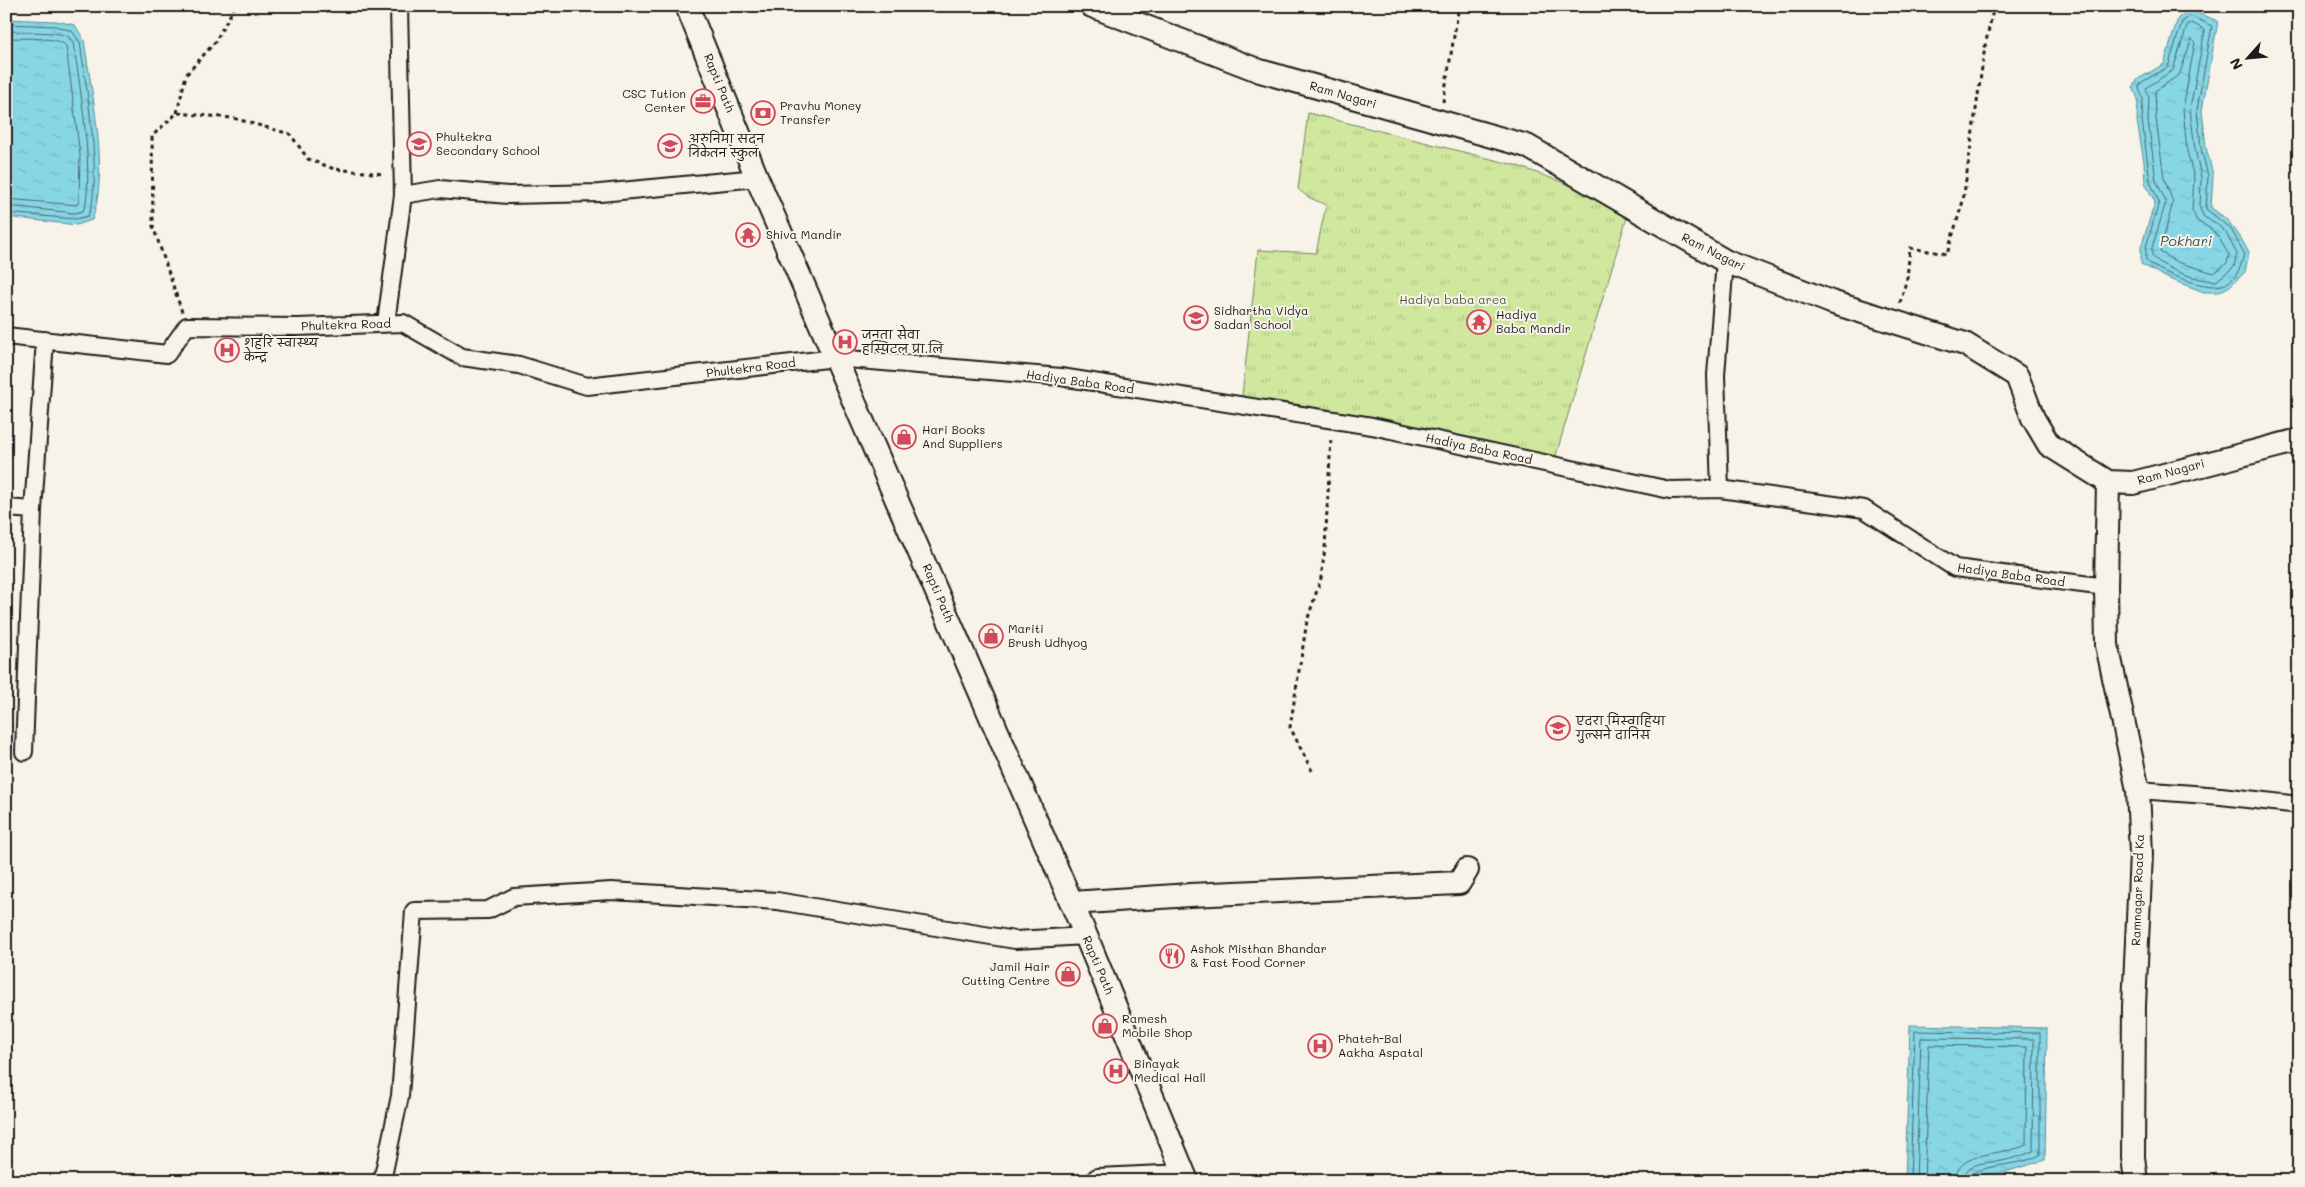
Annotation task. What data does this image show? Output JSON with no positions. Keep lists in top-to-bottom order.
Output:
{
  "streets": {
    "main road": ["Rapti Path", "Ram Nagari", "Ramnagar Road Ka"],
    "street": ["Phultekra Road", "Hadiya Baba Road"]
  },
  "crossings": [
    ["Rapti Path", "Phultekra Road"],
    ["Rapti Path", "Hadiya Baba Road"],
    ["Ram Nagari", "Ramnagar Road Ka"],
    ["Phultekra Road", "Hadiya Baba Road"],
    ["Hadiya Baba Road", "Ramnagar Road Ka"]
  ],
  "water": ["Pokhari"],
  "parks": ["Hadiya baba area"],
  "places": {
    "office": ["CSC Tution Center"],
    "bank": ["Pravhu Money Transfer"],
    "school or university": [
      "Phultekra Secondary School",
      "अरुनिमा सदन निकेतन स्कुल",
      "Sidhartha Vidya Sadan School",
      "एदरा मिस्वाहिया गुल्सने दानिस"
    ],
    "temple": ["Shiva Mandir", "Hadiya Baba Mandir"],
    "hospital": [
      "जनता सेवा हस्पिटल प्रा.लि",
      "शहरि स्वास्थ्य केन्द्र",
      "Phateh-Bal Aakha Aspatal",
      "Binayak Medical Hall"
    ],
    "shop": [
      "Hari Books And Suppliers",
      "Mariti Brush Udhyog",
      "Jamil Hair Cutting Centre",
      "Ramesh Mobile Shop"
    ],
    "restaurant": ["Ashok Misthan Bhandar & Fast Food Corner"]
  },
  "north": "bottom left"
}
